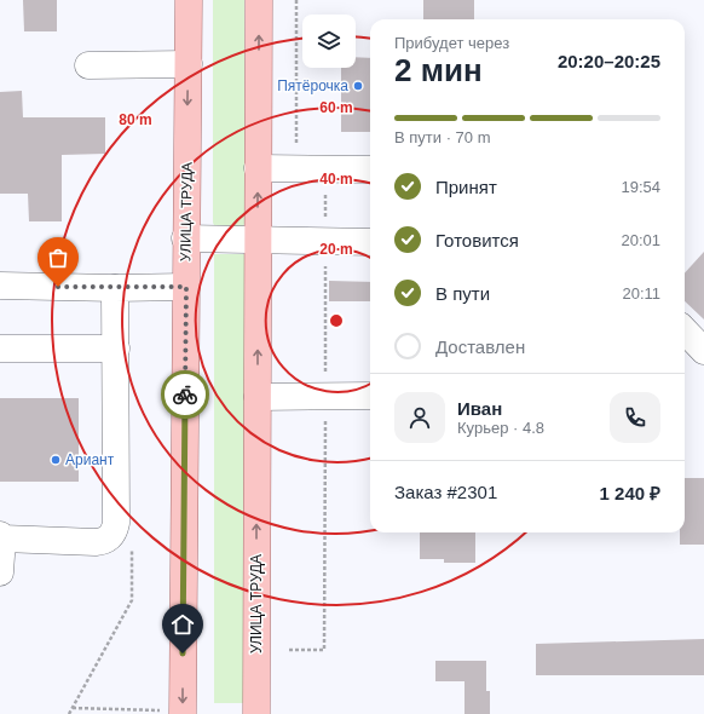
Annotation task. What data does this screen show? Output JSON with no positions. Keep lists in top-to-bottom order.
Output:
{
  "streets": {
    "main road": ["УЛИЦА ТРУДА"]
  },
  "places": ["Пятёрочка", "Ариант"],
  "page": {
    "heading": ["2 мин", "Прибудет через", "20:20–20:25"],
    "panel": [
      "Иван",
      "Курьер · 4.8",
      "Заказ #2301",
      "1 240 ₽"
    ],
    "bar": "В пути · 70 m",
    "list": [
      ["Принят", "19:54"],
      ["Готовится", "20:01"],
      ["В пути", "20:11"],
      "Доставлен"
    ]
  },
  "rings": [
    "60 m",
    "80 m",
    "40 m",
    "20 m"
  ]
}
